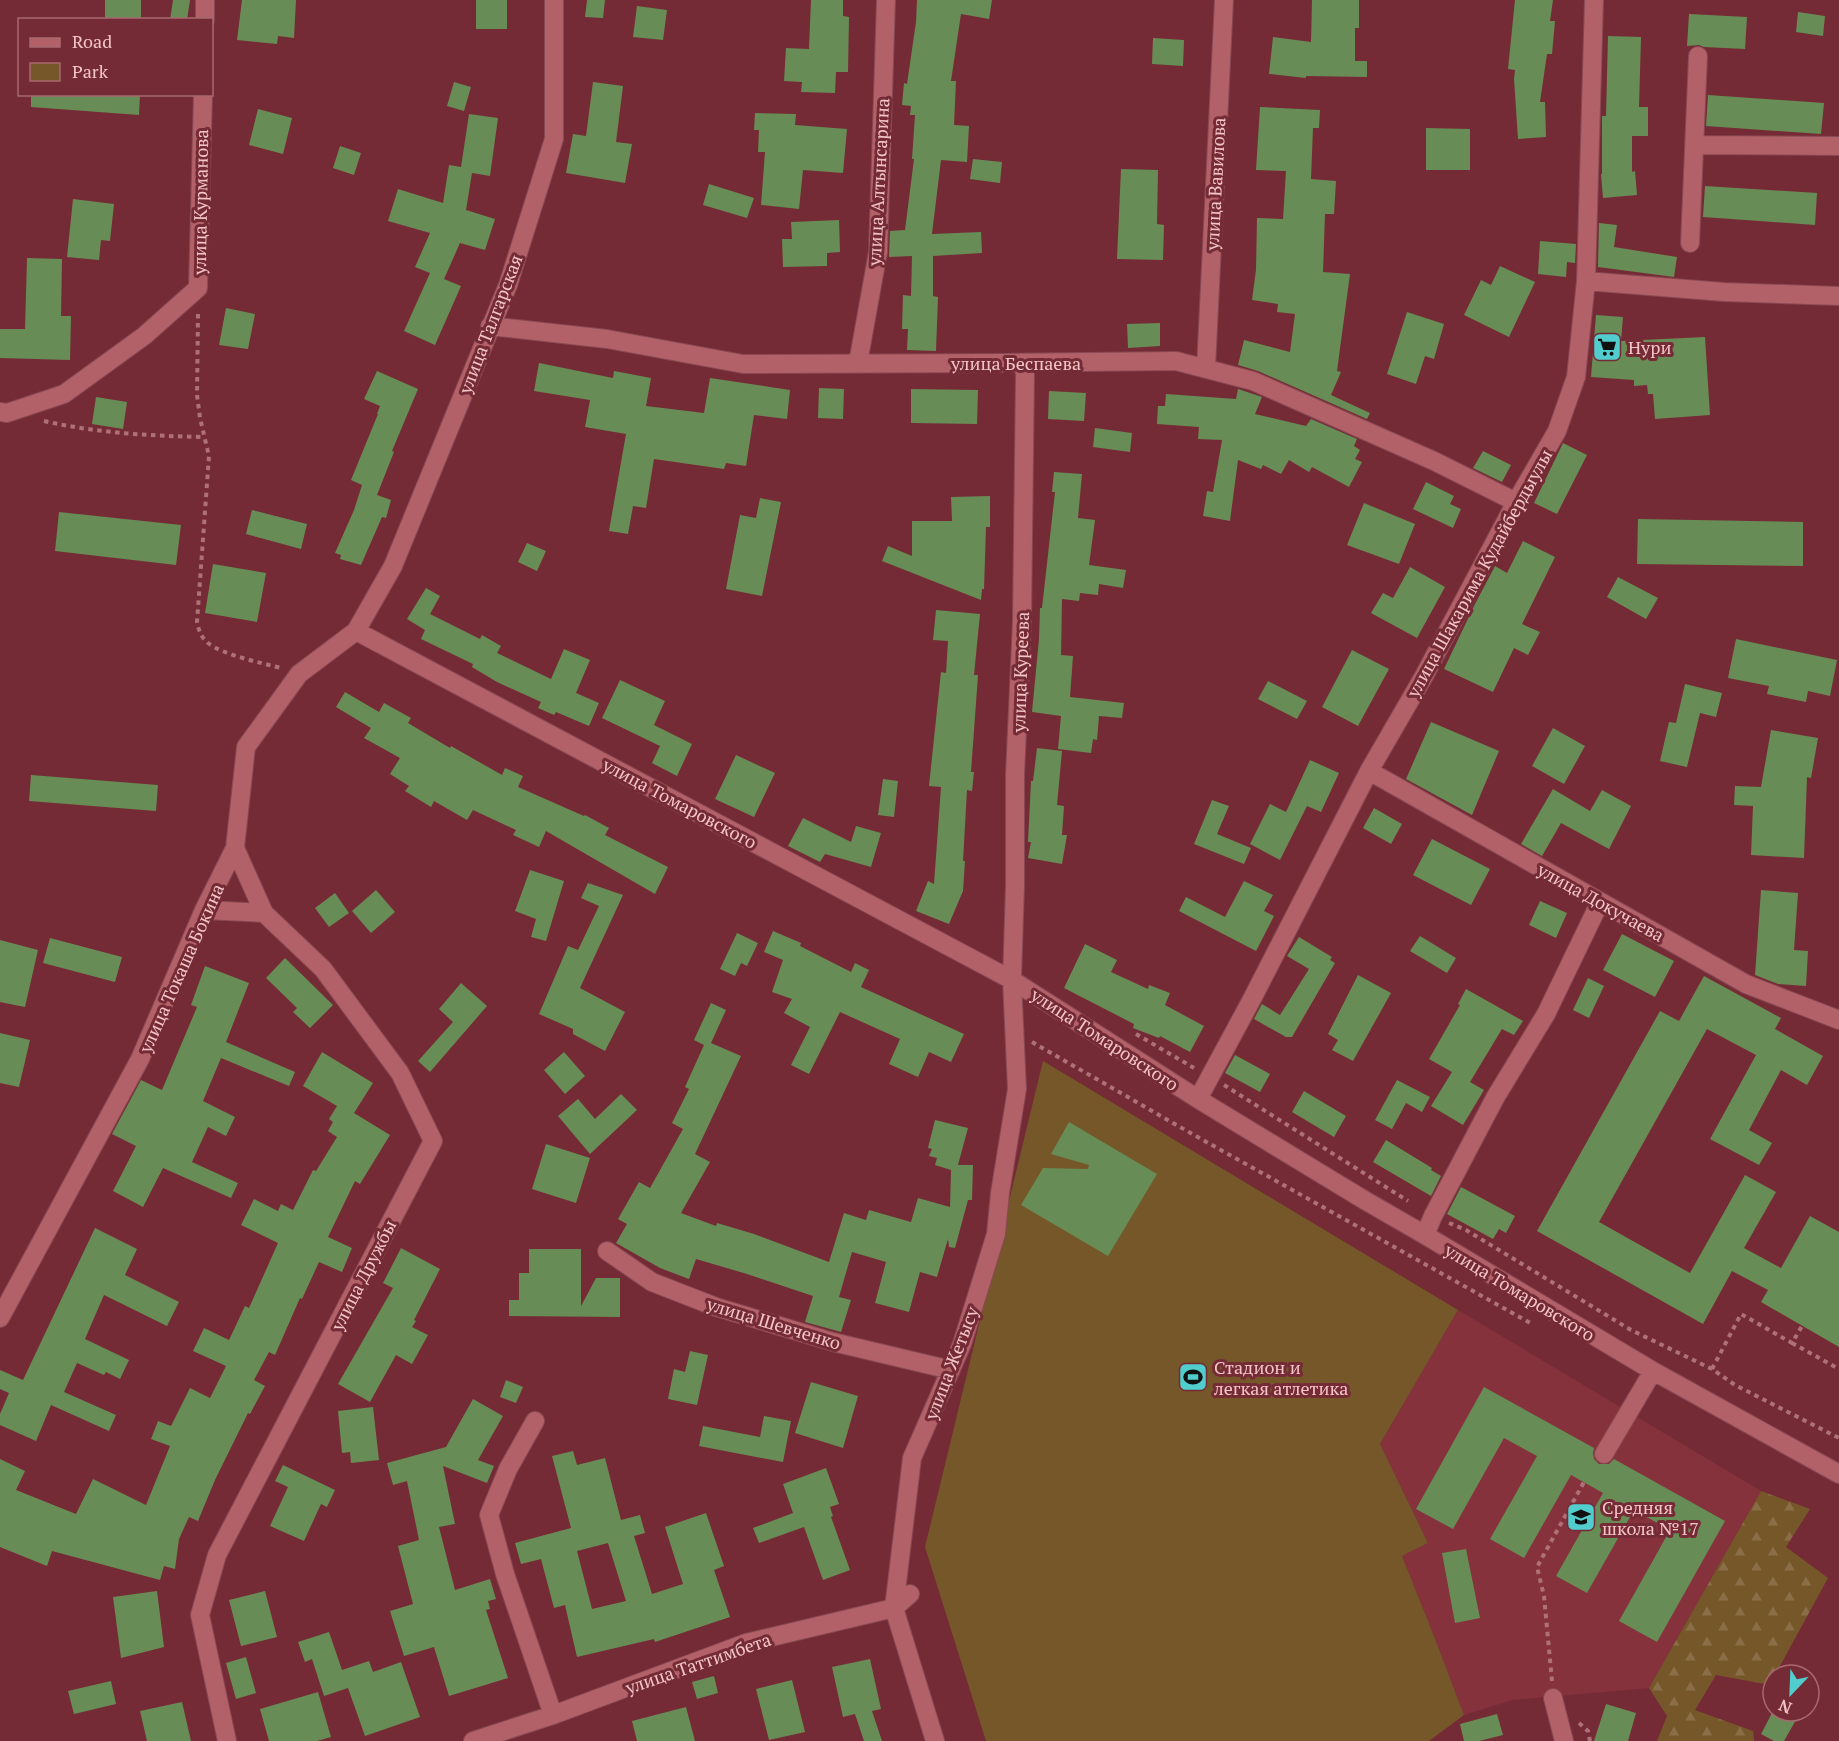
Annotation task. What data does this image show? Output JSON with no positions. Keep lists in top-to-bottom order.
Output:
{
  "streets": {
    "street": [
      "улица Алтынсарина",
      "улица Вавилова",
      "улица Курманова",
      "улица Талгарская",
      "улица Беспаева",
      "улица Шакарима Кудайбердыулы",
      "улица Куреева",
      "улица Томаровского",
      "улица Докучаева",
      "улица Токаша Бокина",
      "улица Дружбы",
      "улица Шевченко",
      "улица Жетысу",
      "улица Таттимбета"
    ]
  },
  "crossings": [
    ["улица Алтынсарина", "улица Беспаева"],
    ["улица Вавилова", "улица Беспаева"],
    ["улица Талгарская", "улица Беспаева"],
    ["улица Талгарская", "улица Томаровского"],
    ["улица Талгарская", "улица Токаша Бокина"],
    ["улица Беспаева", "улица Шакарима Кудайбердыулы"],
    ["улица Беспаева", "улица Куреева"],
    ["улица Шакарима Кудайбердыулы", "улица Томаровского"],
    ["улица Шакарима Кудайбердыулы", "улица Докучаева"],
    ["улица Куреева", "улица Томаровского"],
    ["улица Куреева", "улица Жетысу"],
    ["улица Томаровского", "улица Токаша Бокина"],
    ["улица Томаровского", "улица Жетысу"],
    ["улица Токаша Бокина", "улица Дружбы"],
    ["улица Шевченко", "улица Жетысу"],
    ["улица Жетысу", "улица Таттимбета"]
  ],
  "places": {
    "supermarket": ["Нури"],
    "sports": ["Стадион и легкая атлетика"],
    "school or university": ["Средняя школа №17"]
  },
  "legend": ["Road", "Park"],
  "north": "bottom left"
}
